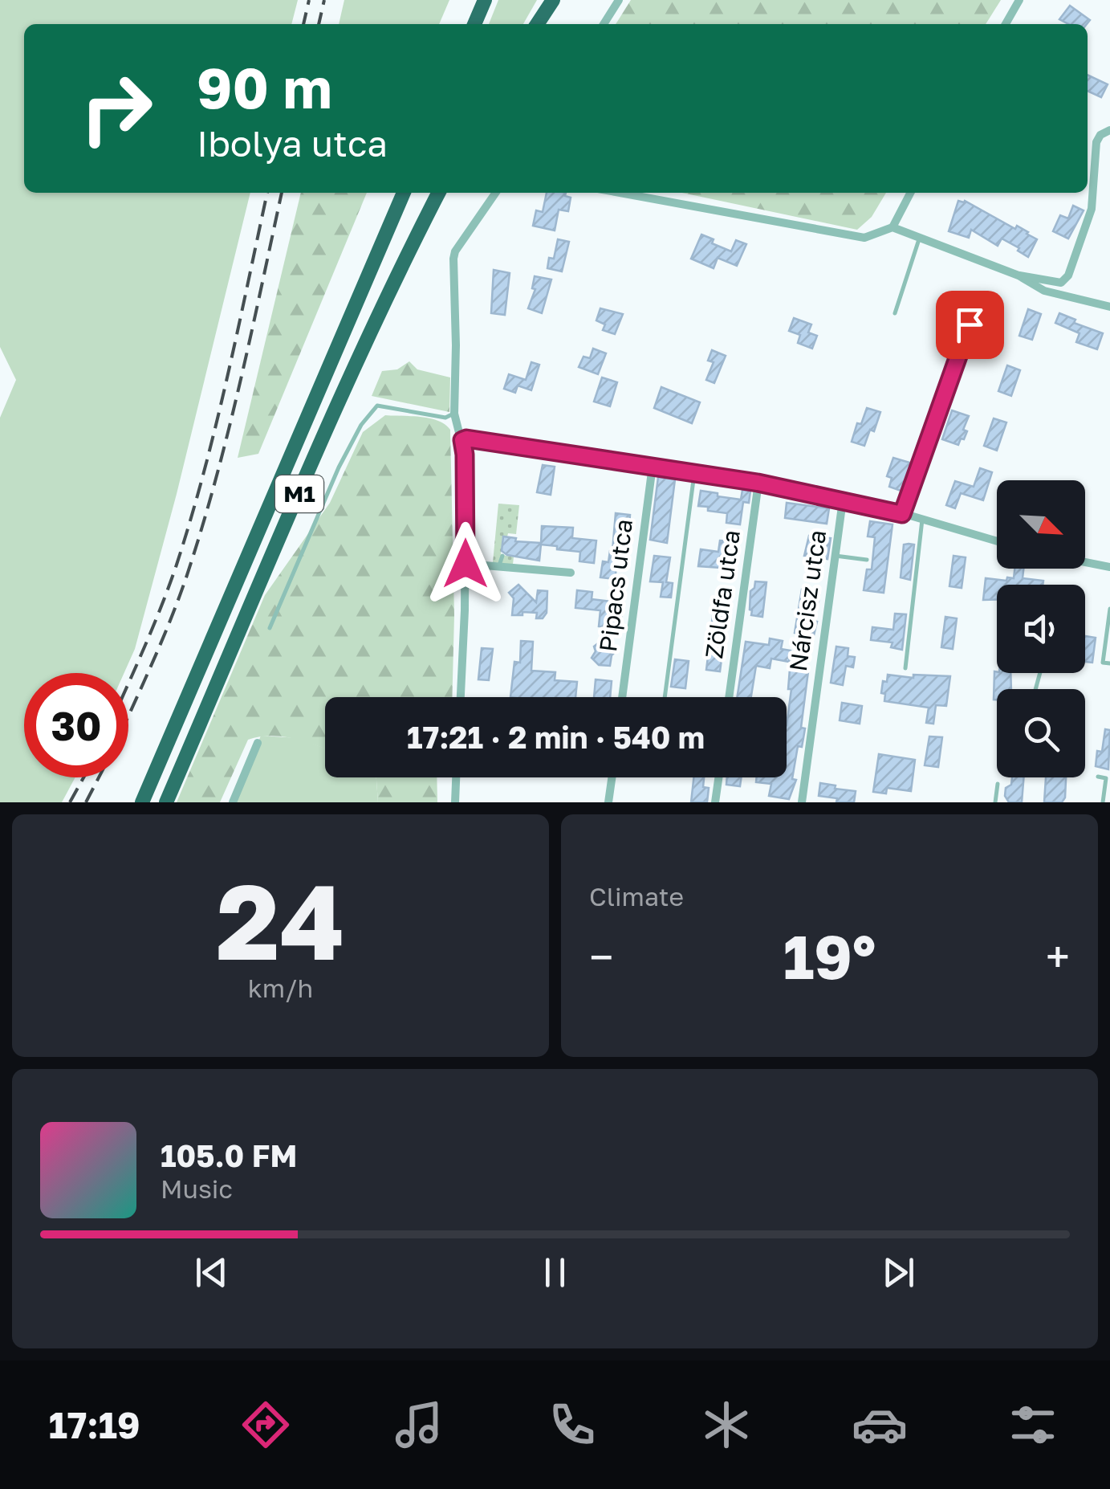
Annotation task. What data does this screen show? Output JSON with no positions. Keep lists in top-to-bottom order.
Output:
{
  "streets": {
    "highway": ["M1"],
    "street": ["Pipacs utca", "Zöldfa utca", "Nárcisz utca"]
  },
  "north": "bottom right",
  "page": {
    "turn": ["90 m", "Ibolya utca"],
    "limit": "30",
    "trip": "17:21 · 2 min · 540 m",
    "tile": [
      ["24", "km/h"],
      "Climate"
    ],
    "heat": ["−", "19°", "+"],
    "song": ["105.0 FM", "Music"],
    "tabs": "17:19"
  }
}
